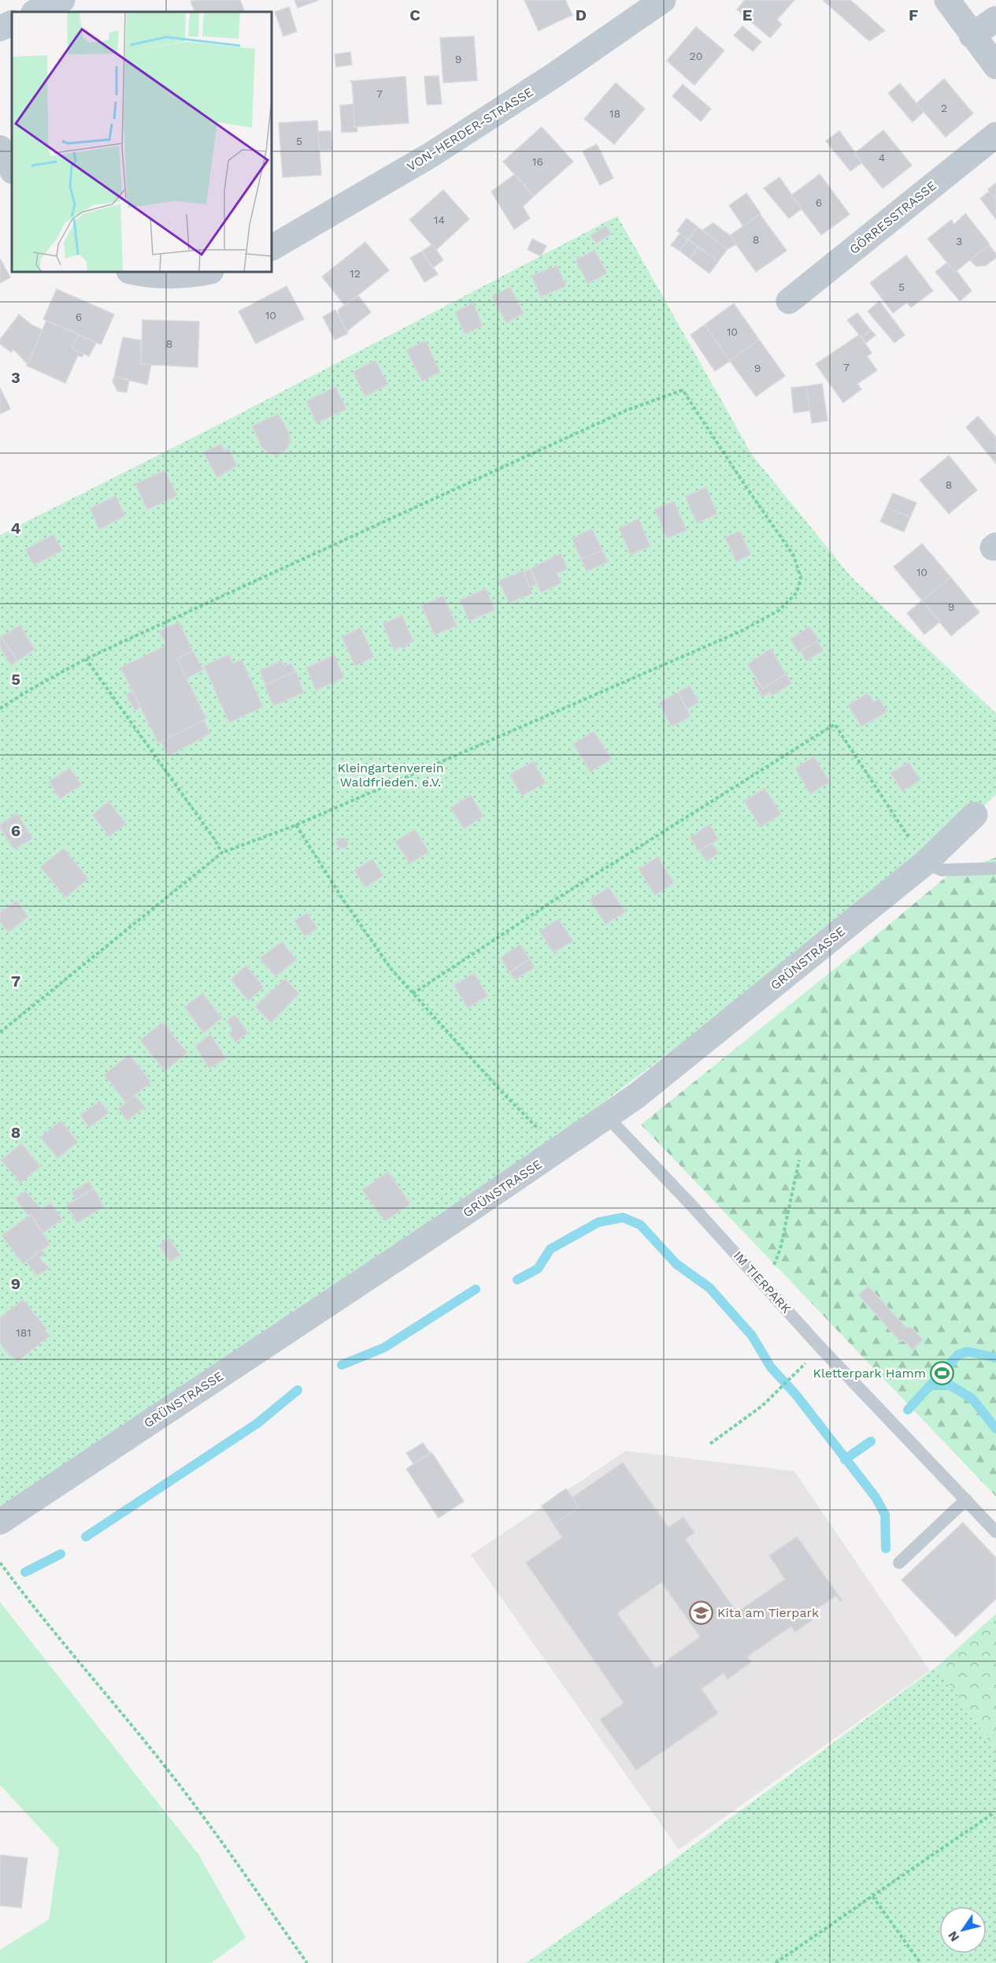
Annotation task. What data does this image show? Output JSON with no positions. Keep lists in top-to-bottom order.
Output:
{
  "streets": {
    "street": ["VON-HERDER-STRASSE", "GÖRRESSTRASSE", "GRÜNSTRASSE"],
    "lane": ["IM TIERPARK"]
  },
  "crossings": [
    ["GRÜNSTRASSE", "IM TIERPARK"]
  ],
  "parks": ["Kleingartenverein Waldfrieden. e.V."],
  "places": {
    "sports": ["Kletterpark Hamm"],
    "school or university": ["Kita am Tierpark"]
  },
  "house_numbers": [
    "20",
    "9",
    "7",
    "2",
    "18",
    "5",
    "4",
    "16",
    "6",
    "14",
    "8",
    "3",
    "12",
    "5",
    "10",
    "6",
    "10",
    "8",
    "7",
    "9",
    "8",
    "10",
    "9",
    "181"
  ],
  "north": "bottom left",
  "grid": {
    "columns": [
      "C",
      "D",
      "E",
      "F"
    ],
    "rows": [
      "3",
      "4",
      "5",
      "6",
      "7",
      "8",
      "9"
    ]
  }
}
